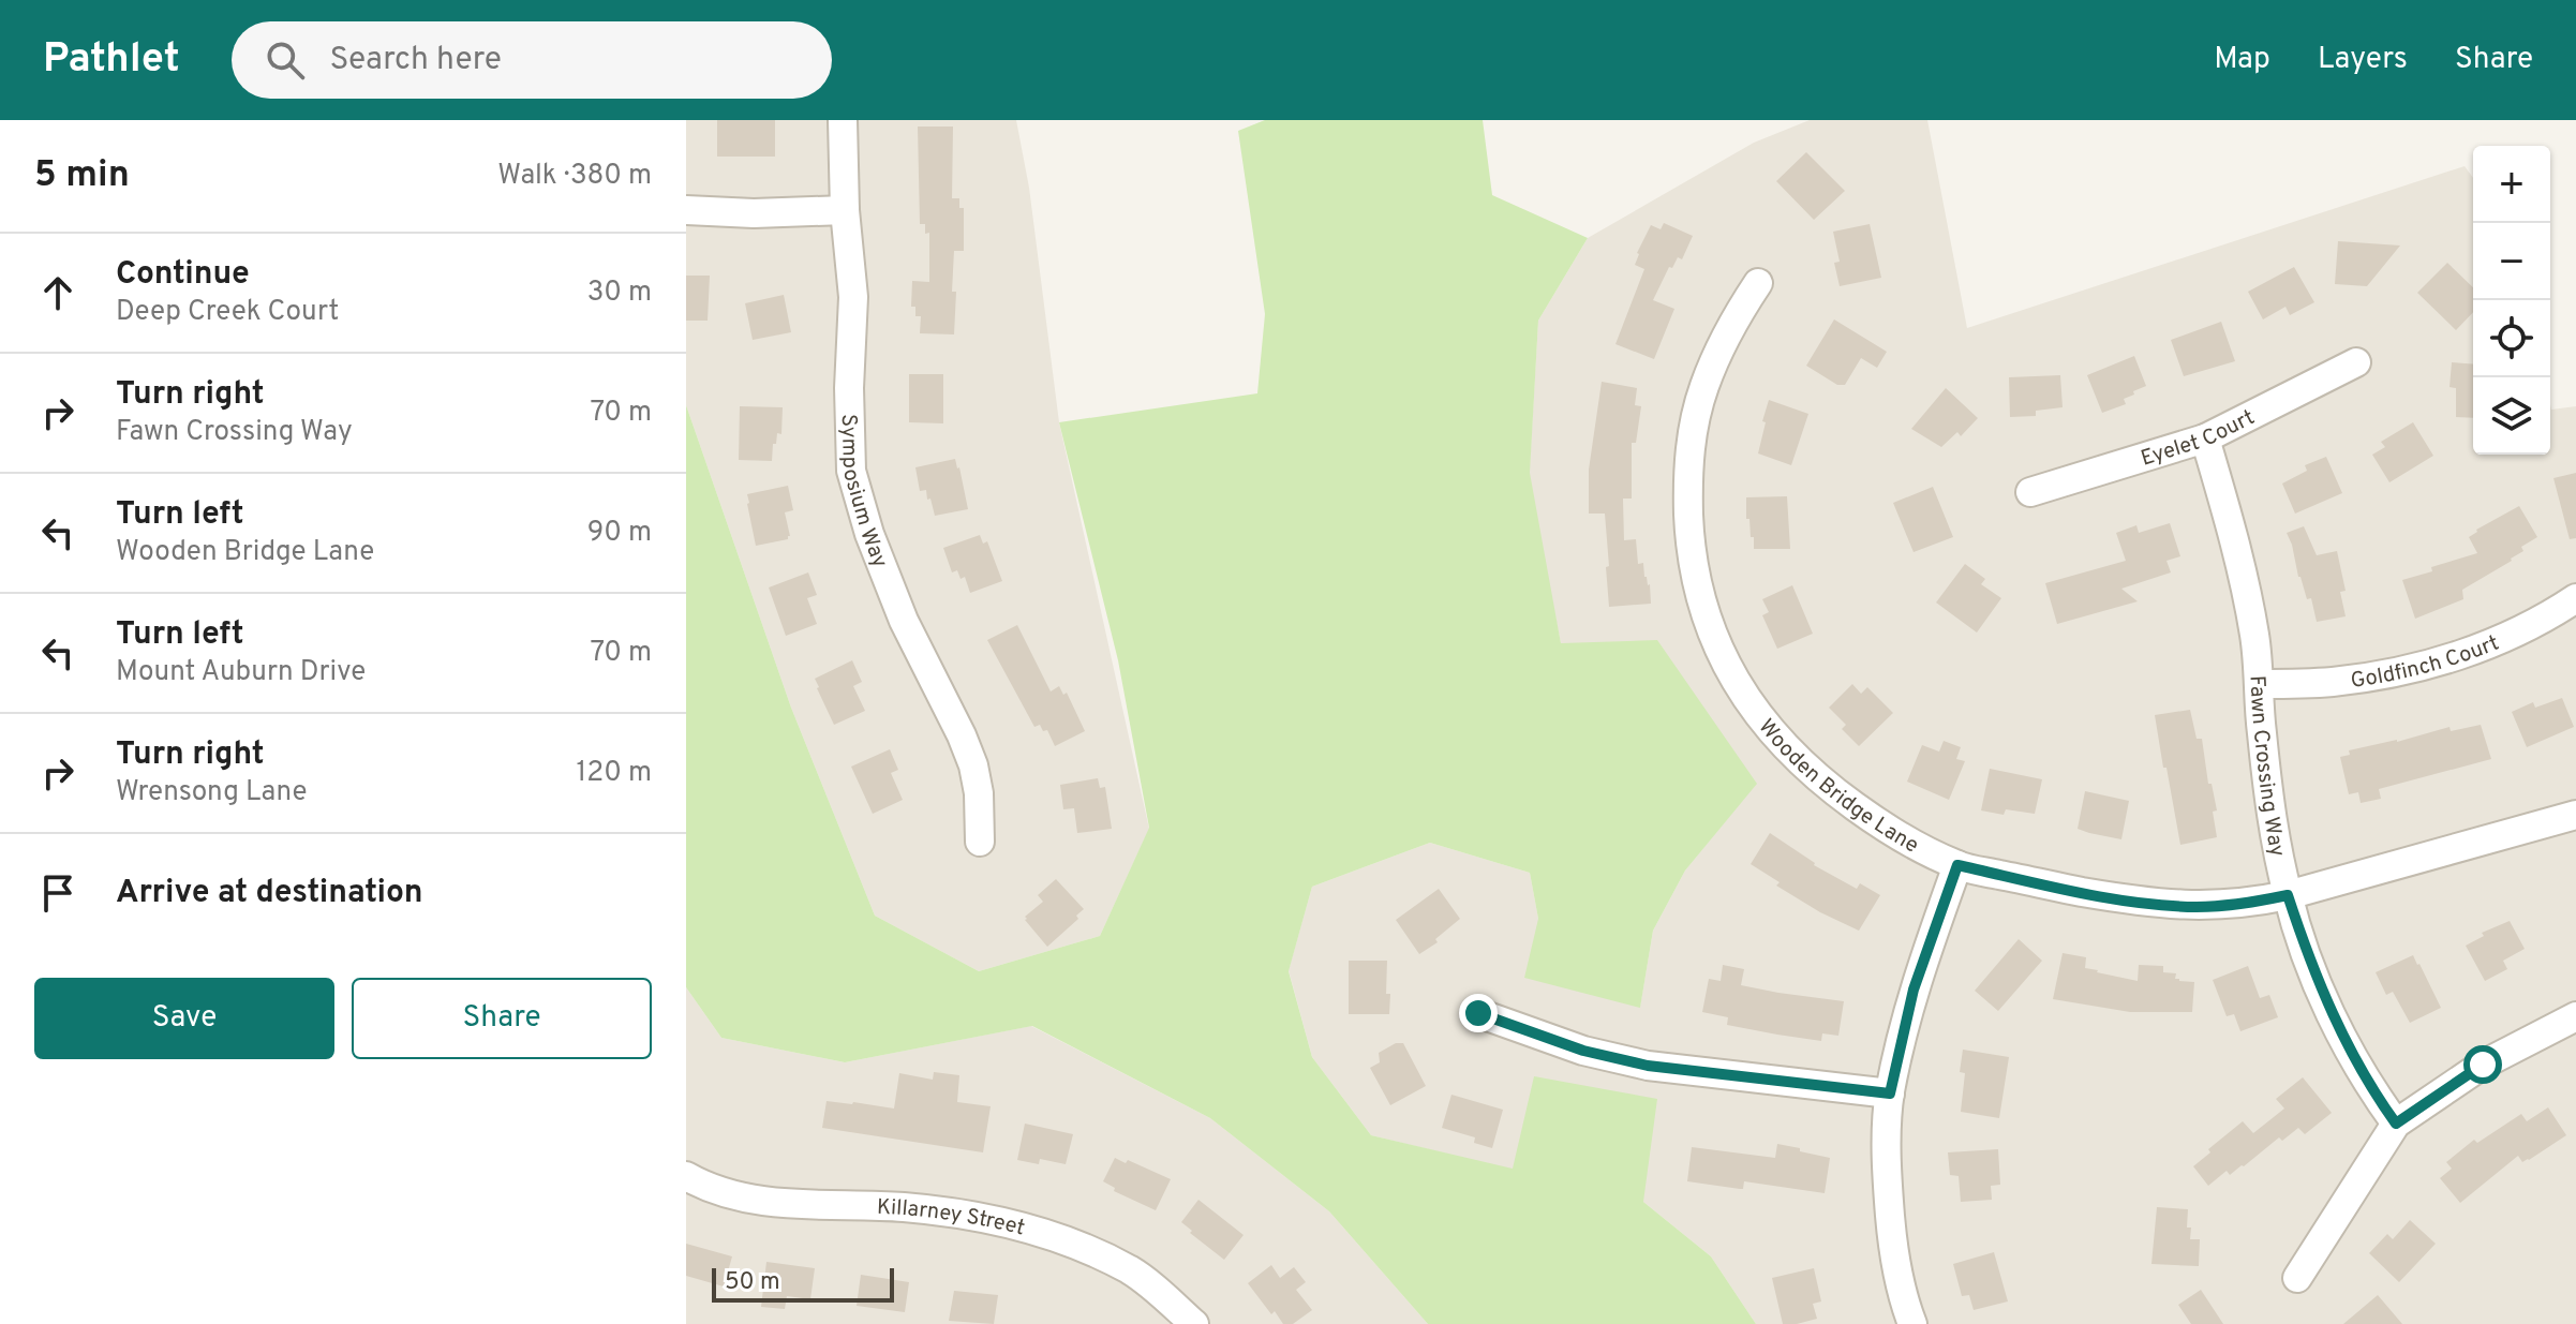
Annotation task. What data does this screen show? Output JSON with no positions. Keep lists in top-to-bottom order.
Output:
{
  "streets": {
    "street": [
      "Eyelet Court",
      "Symposium Way",
      "Goldfinch Court",
      "Fawn Crossing Way",
      "Wooden Bridge Lane",
      "Killarney Street"
    ]
  },
  "crossings": [
    ["Eyelet Court", "Fawn Crossing Way"],
    ["Goldfinch Court", "Fawn Crossing Way"],
    ["Fawn Crossing Way", "Wooden Bridge Lane"]
  ],
  "scale_bar": "50 m",
  "page": {
    "header": "Pathlet",
    "search": "Search here",
    "nav": ["Map", "Layers", "Share"],
    "heading": ["5 min", "Walk · 380 m"],
    "map_buttons": ["+", "−"],
    "list": [
      ["Continue", "Deep Creek Court", "30 m"],
      ["Turn right", "Fawn Crossing Way", "70 m"],
      ["Turn left", "Wooden Bridge Lane", "90 m"],
      ["Turn left", "Mount Auburn Drive", "70 m"],
      ["Turn right", "Wrensong Lane", "120 m"],
      "Arrive at destination"
    ],
    "buttons": ["Save", "Share"],
    "scale": "50 m"
  }
}
